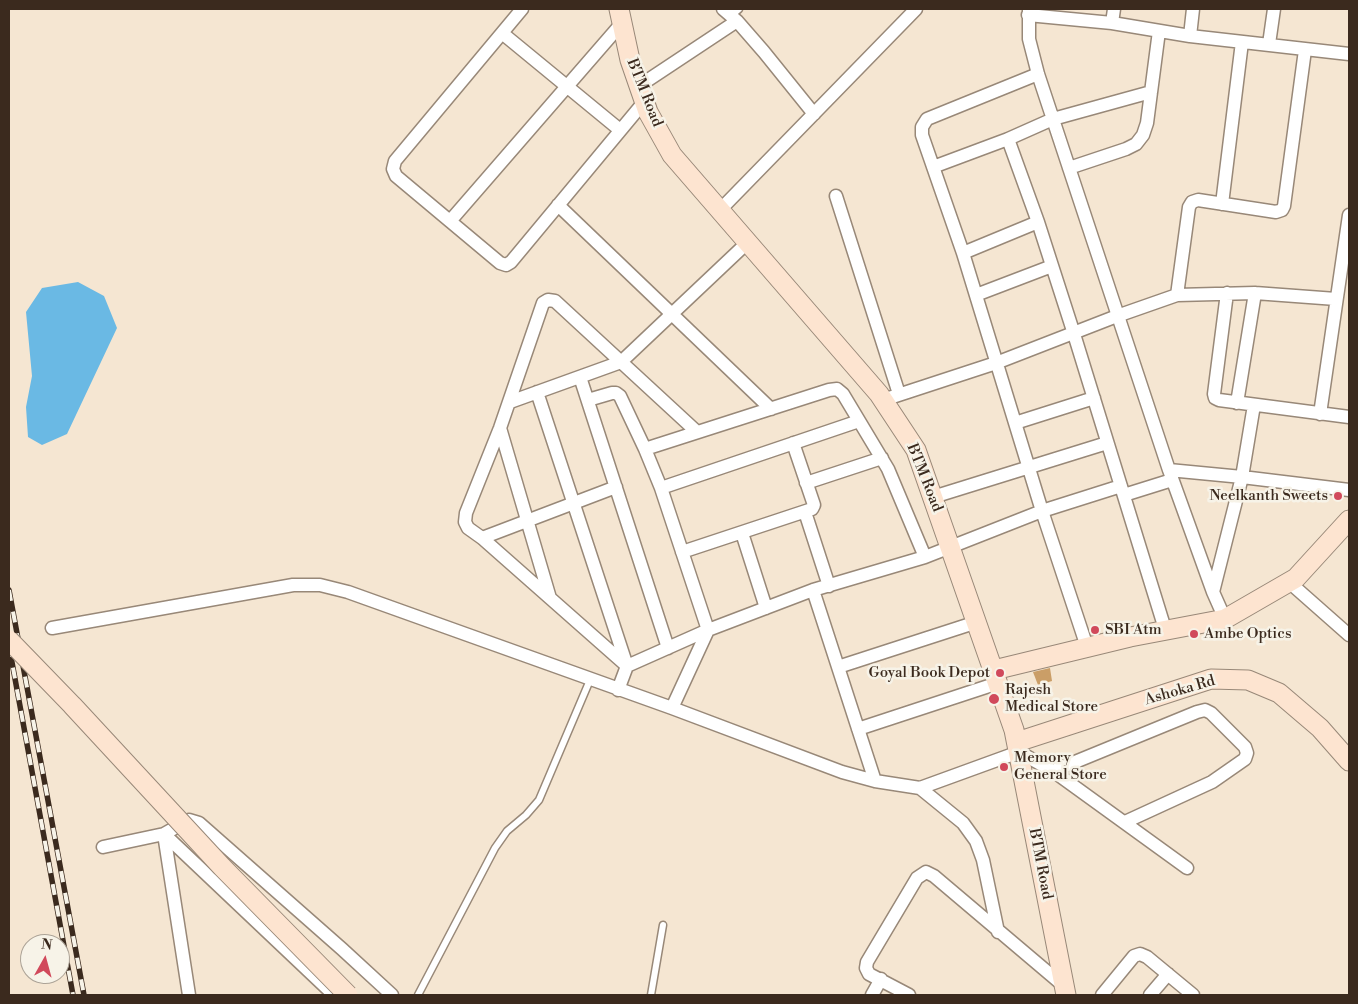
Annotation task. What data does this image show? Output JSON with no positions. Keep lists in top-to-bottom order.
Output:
{
  "streets": {
    "street": ["BTM Road", "Ashoka Rd"]
  },
  "crossings": [
    ["BTM Road", "Ashoka Rd"]
  ],
  "places": [
    "Neelkanth Sweets",
    "SBI Atm",
    "Ambe Optics",
    "Goyal Book Depot",
    "Rajesh Medical Store",
    "Memory General Store"
  ],
  "north": "top"
}
